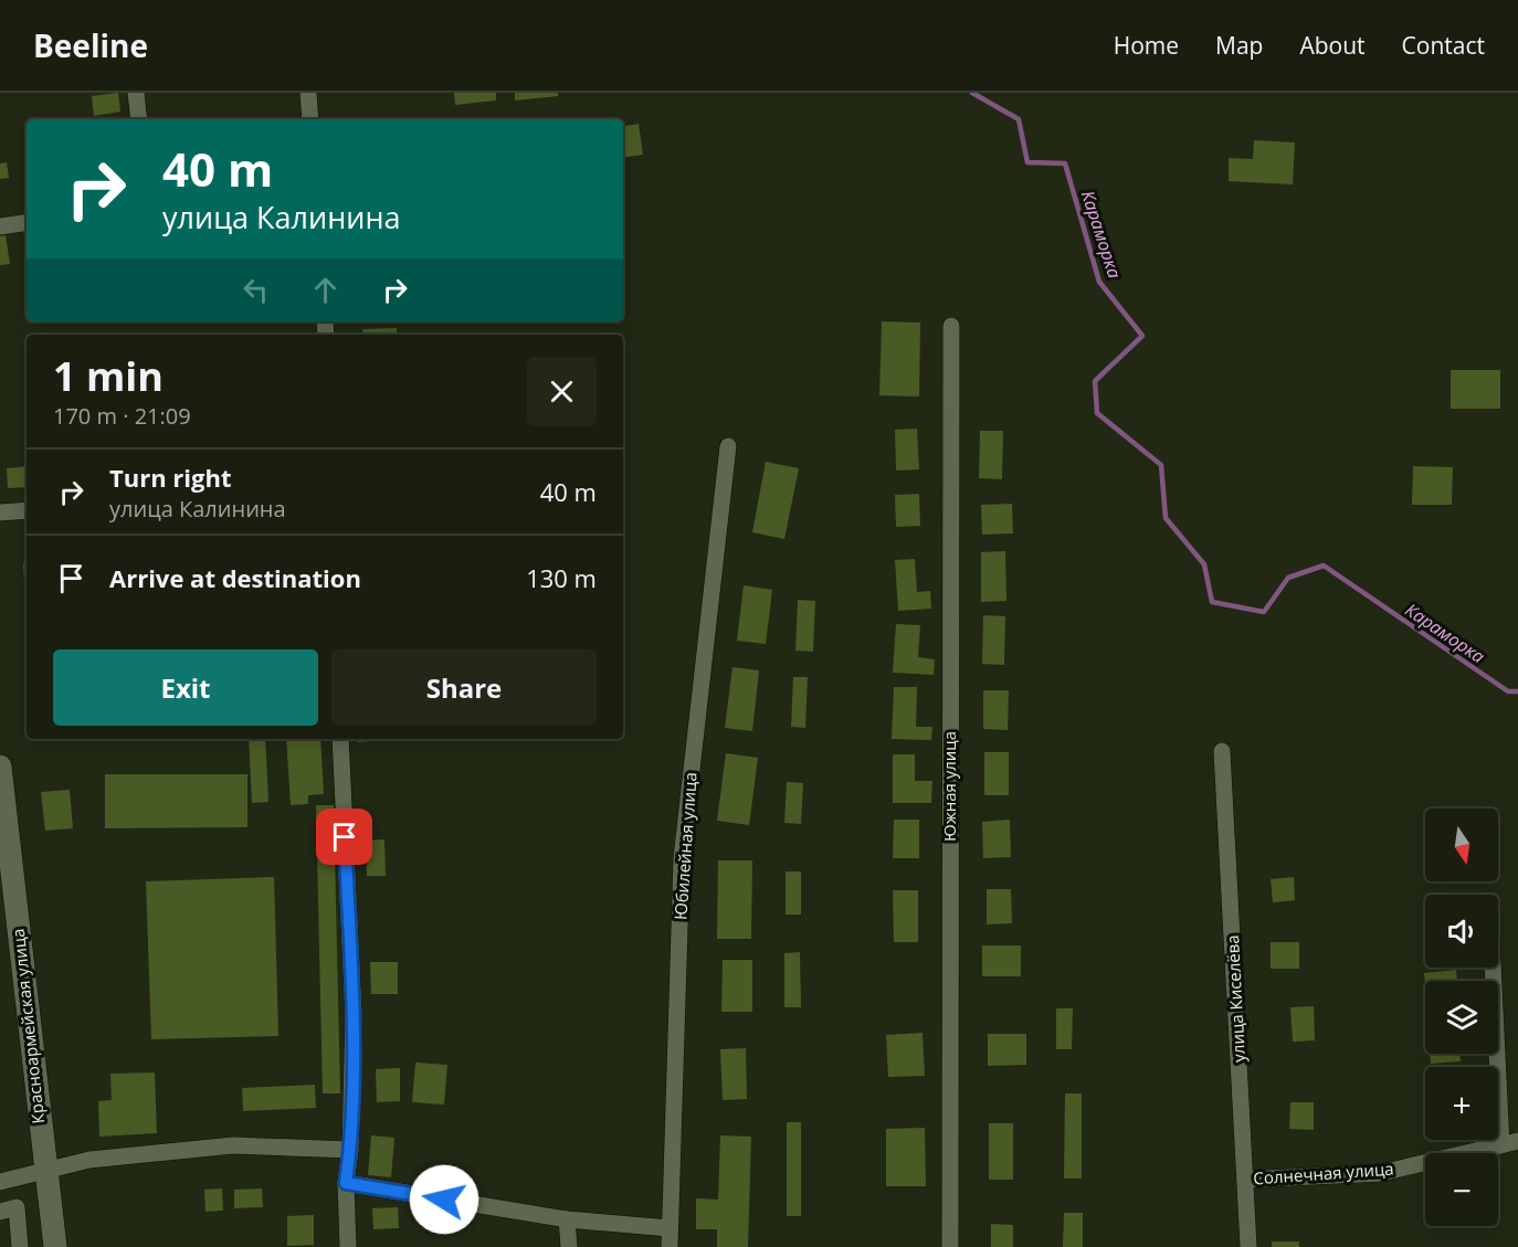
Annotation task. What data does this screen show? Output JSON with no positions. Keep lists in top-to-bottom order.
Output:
{
  "streets": {
    "street": [
      "Южная улица",
      "Юбилейная улица",
      "улица Киселёва",
      "Красноармейская улица",
      "Солнечная улица"
    ]
  },
  "crossings": [
    ["улица Киселёва", "Солнечная улица"]
  ],
  "water": ["Караморка"],
  "north": "bottom",
  "page": {
    "header": "Beeline",
    "nav": [
      "Home",
      "Map",
      "About",
      "Contact"
    ],
    "turn": ["40 m", "улица Калинина"],
    "heading": ["1 min", "170 m · 21:09"],
    "list": [
      {
        "name": "Turn right",
        "note": "улица Калинина",
        "value": "40 m"
      },
      {
        "name": "Arrive at destination",
        "value": "130 m"
      }
    ],
    "buttons": ["Exit", "Share"],
    "map_buttons": ["+", "−"]
  }
}
